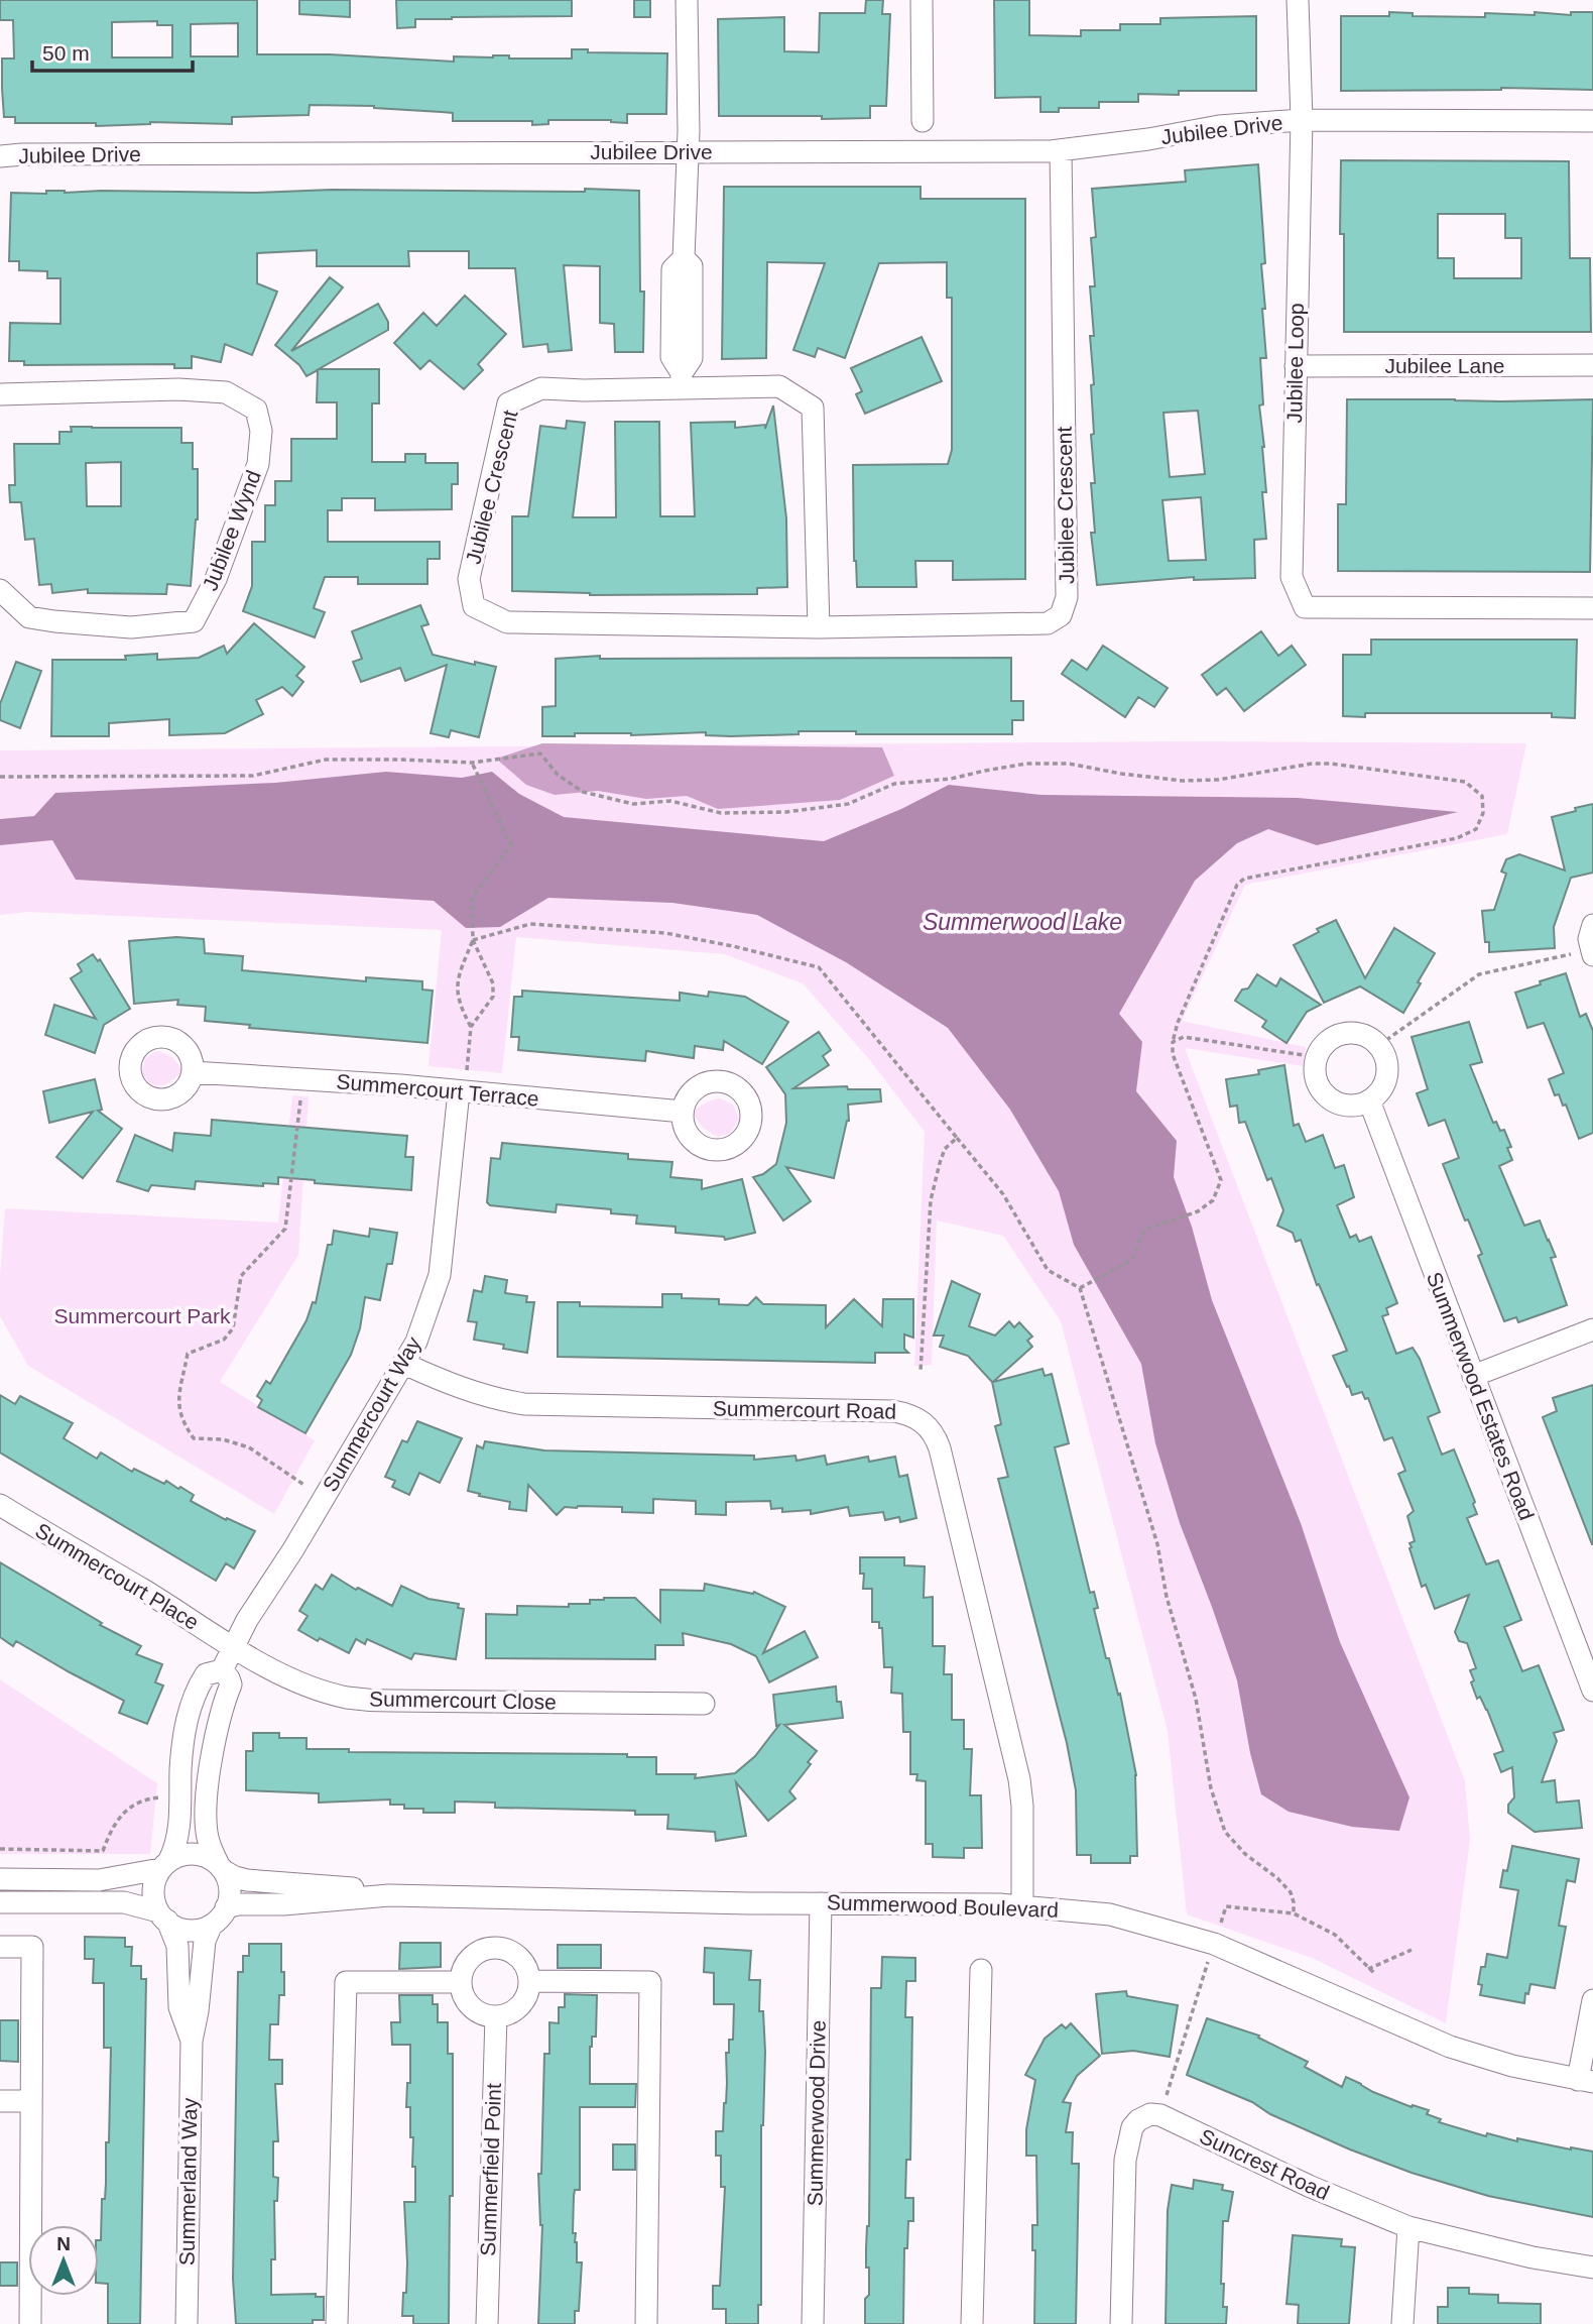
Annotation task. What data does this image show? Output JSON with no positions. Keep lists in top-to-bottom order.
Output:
{
  "streets": {
    "street": [
      "Jubilee Drive",
      "Jubilee Loop",
      "Jubilee Lane",
      "Jubilee Crescent",
      "Jubilee Wynd",
      "Summercourt Terrace",
      "Summerwood Estates Road",
      "Summercourt Road",
      "Summercourt Way",
      "Summercourt Place",
      "Summercourt Close",
      "Summerwood Boulevard",
      "Summerwood Drive",
      "Suncrest Road",
      "Summerfield Point",
      "Summerland Way"
    ]
  },
  "crossings": [
    ["Jubilee Drive", "Jubilee Loop"],
    ["Jubilee Drive", "Jubilee Crescent"],
    ["Jubilee Loop", "Jubilee Lane"],
    ["Summercourt Terrace", "Summercourt Way"],
    ["Summercourt Road", "Summercourt Way"],
    ["Summercourt Road", "Summerwood Boulevard"],
    ["Summercourt Way", "Summercourt Place"],
    ["Summercourt Way", "Summercourt Close"],
    ["Summercourt Way", "Summerwood Boulevard"],
    ["Summercourt Way", "Summerland Way"],
    ["Summercourt Place", "Summercourt Close"],
    ["Summerwood Boulevard", "Summerwood Drive"],
    ["Summerwood Boulevard", "Summerland Way"]
  ],
  "water": ["Summerwood Lake"],
  "parks": ["Summercourt Park"],
  "scale_bar": "50 m",
  "north": "top"
}
